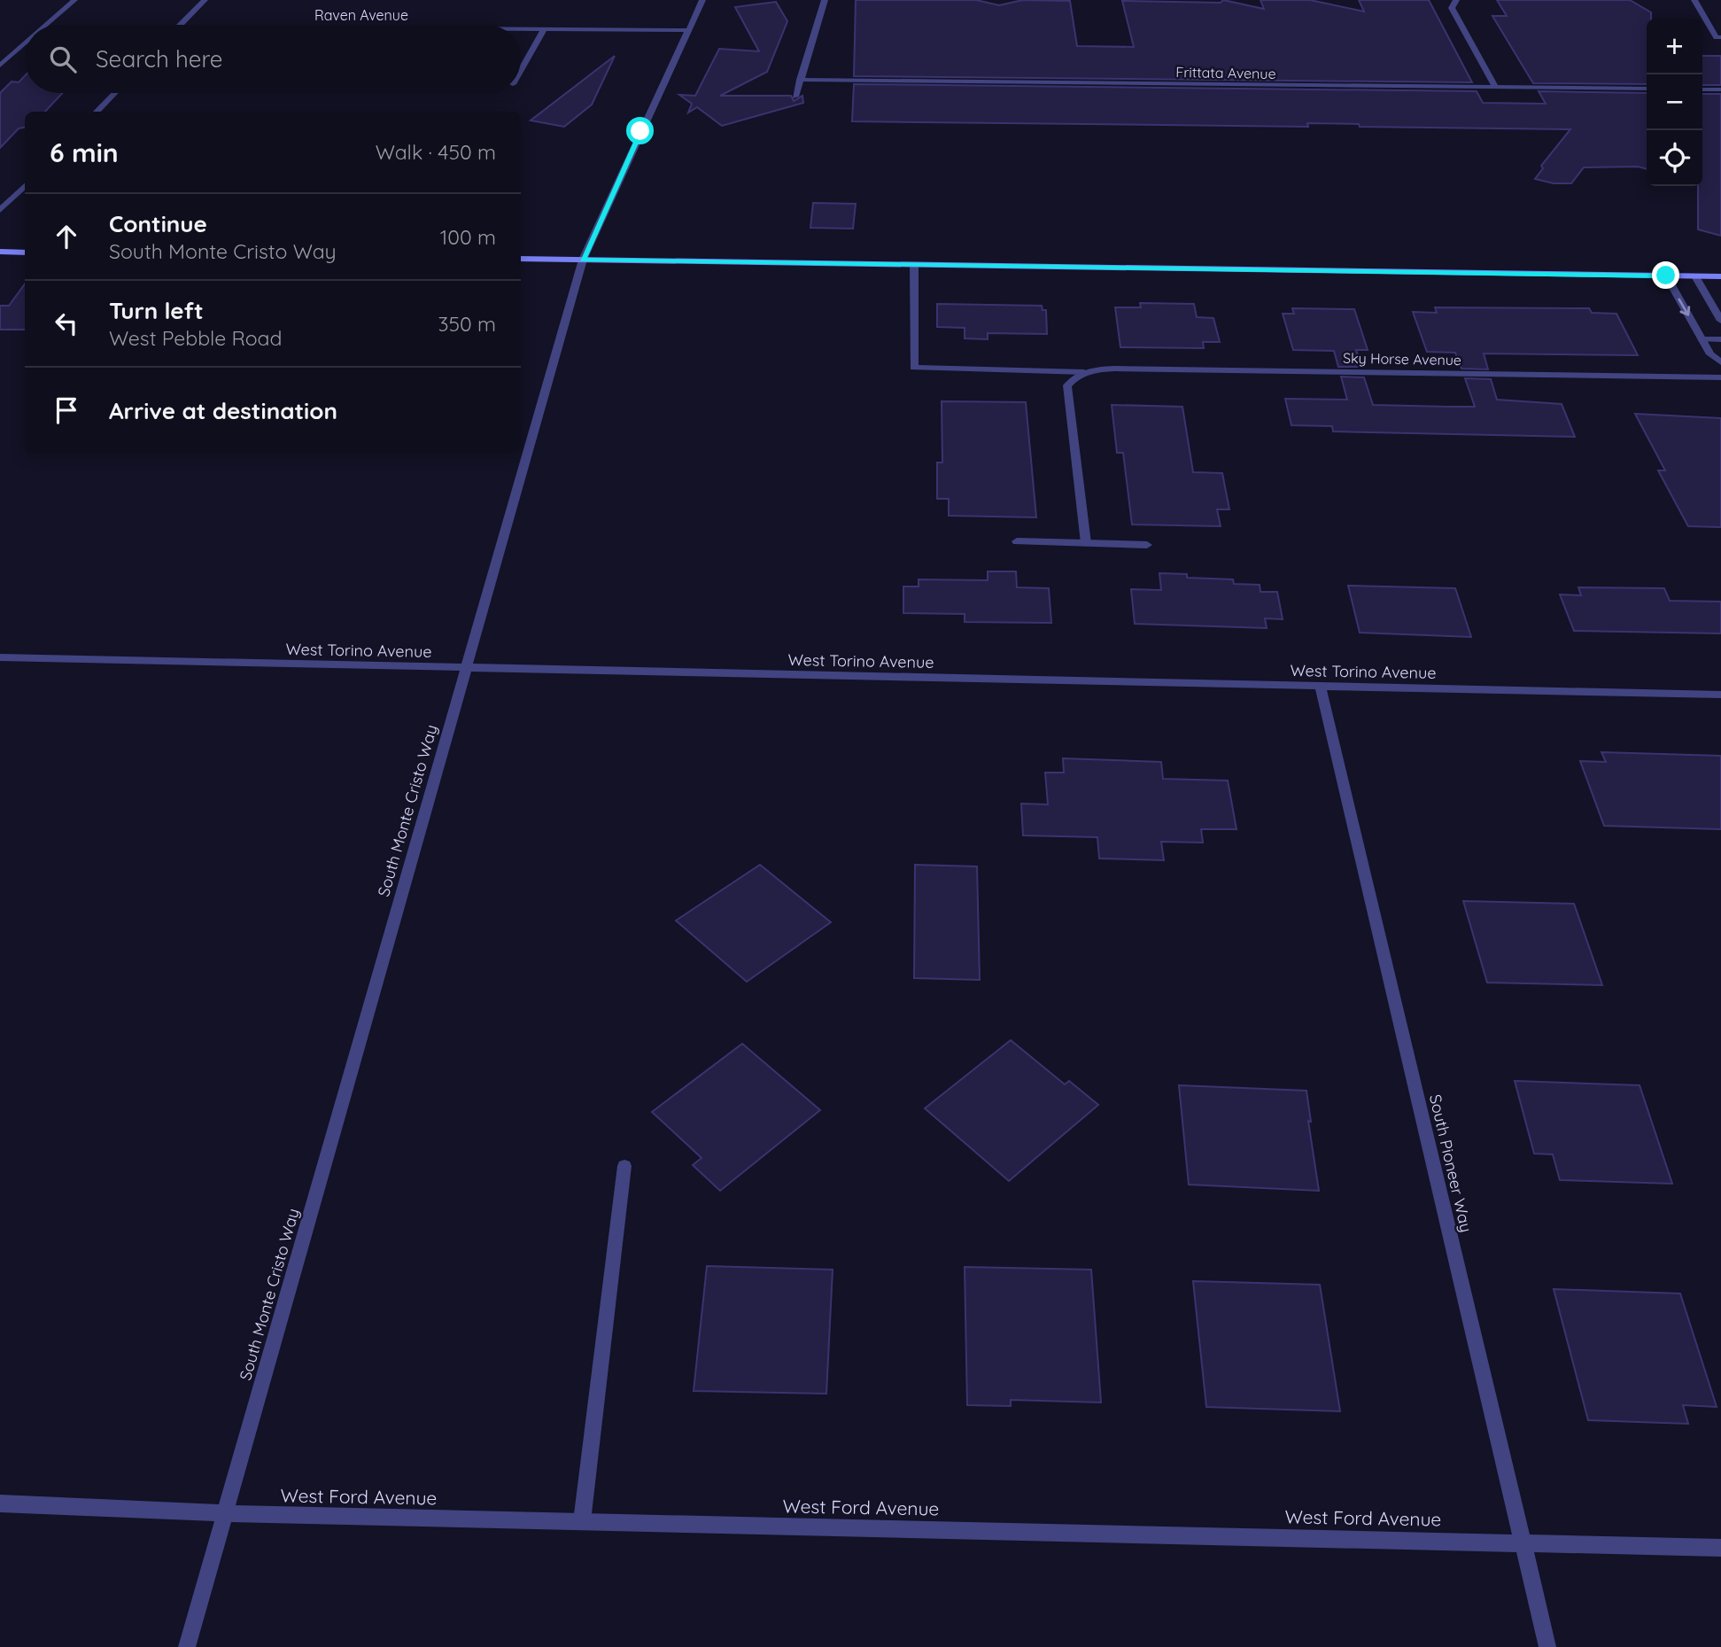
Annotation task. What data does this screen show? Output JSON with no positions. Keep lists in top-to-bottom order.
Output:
{
  "streets": {
    "street": [
      "Raven Avenue",
      "Frittata Avenue",
      "Sky Horse Avenue",
      "West Torino Avenue",
      "South Monte Cristo Way",
      "South Pioneer Way",
      "West Ford Avenue"
    ]
  },
  "crossings": [
    ["Raven Avenue", "South Monte Cristo Way"],
    ["West Torino Avenue", "South Monte Cristo Way"],
    ["West Torino Avenue", "South Pioneer Way"],
    ["South Monte Cristo Way", "West Ford Avenue"],
    ["South Pioneer Way", "West Ford Avenue"]
  ],
  "page": {
    "map_buttons": ["+", "−"],
    "search": "Search here",
    "heading": ["6 min", "Walk · 450 m"],
    "list": [
      ["Continue", "South Monte Cristo Way", "100 m"],
      ["Turn left", "West Pebble Road", "350 m"],
      "Arrive at destination"
    ]
  }
}
